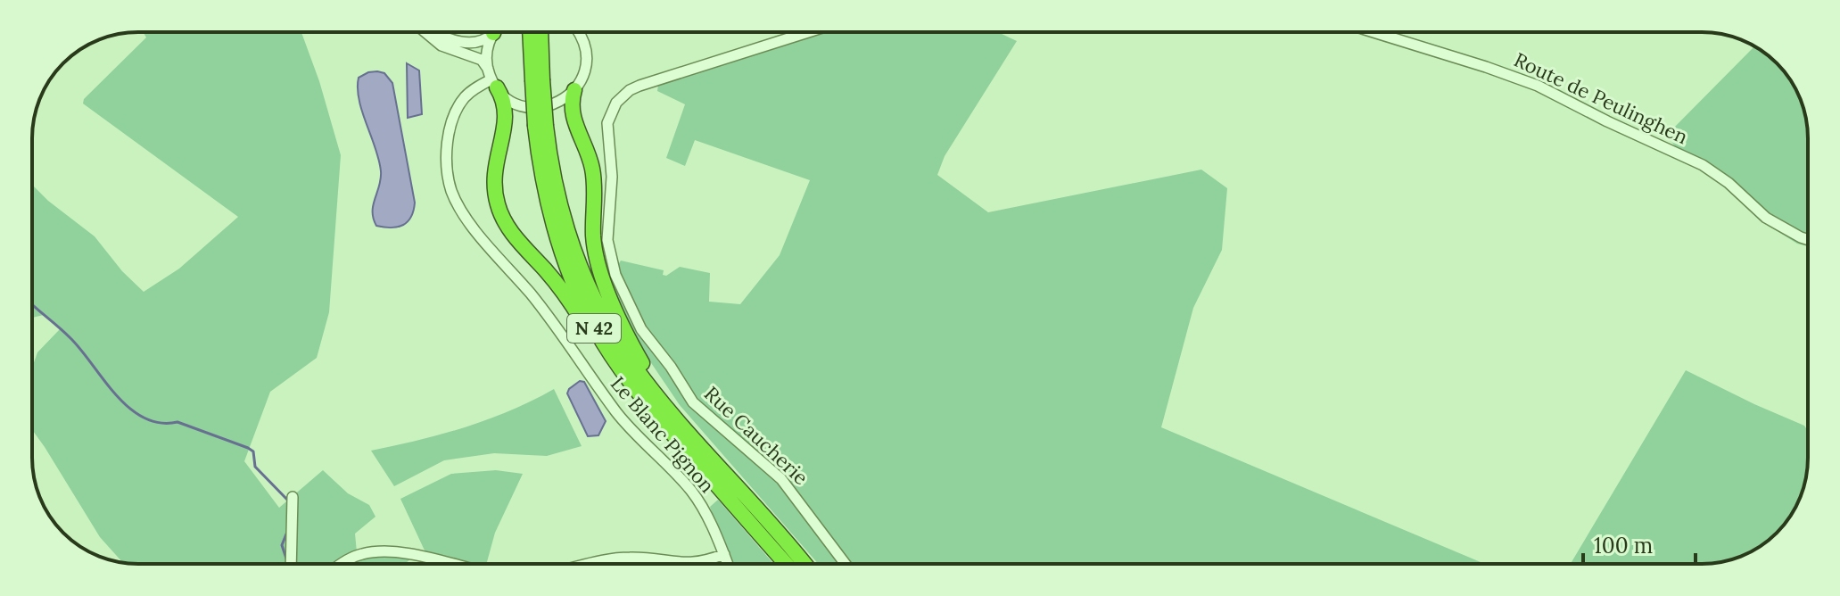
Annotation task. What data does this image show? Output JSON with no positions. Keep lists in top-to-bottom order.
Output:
{
  "streets": {
    "highway": ["N 42"],
    "street": ["Route de Peulinghen", "Le Blanc Pignon", "Rue Caucherie"]
  },
  "scale_bar": "100 m"
}
